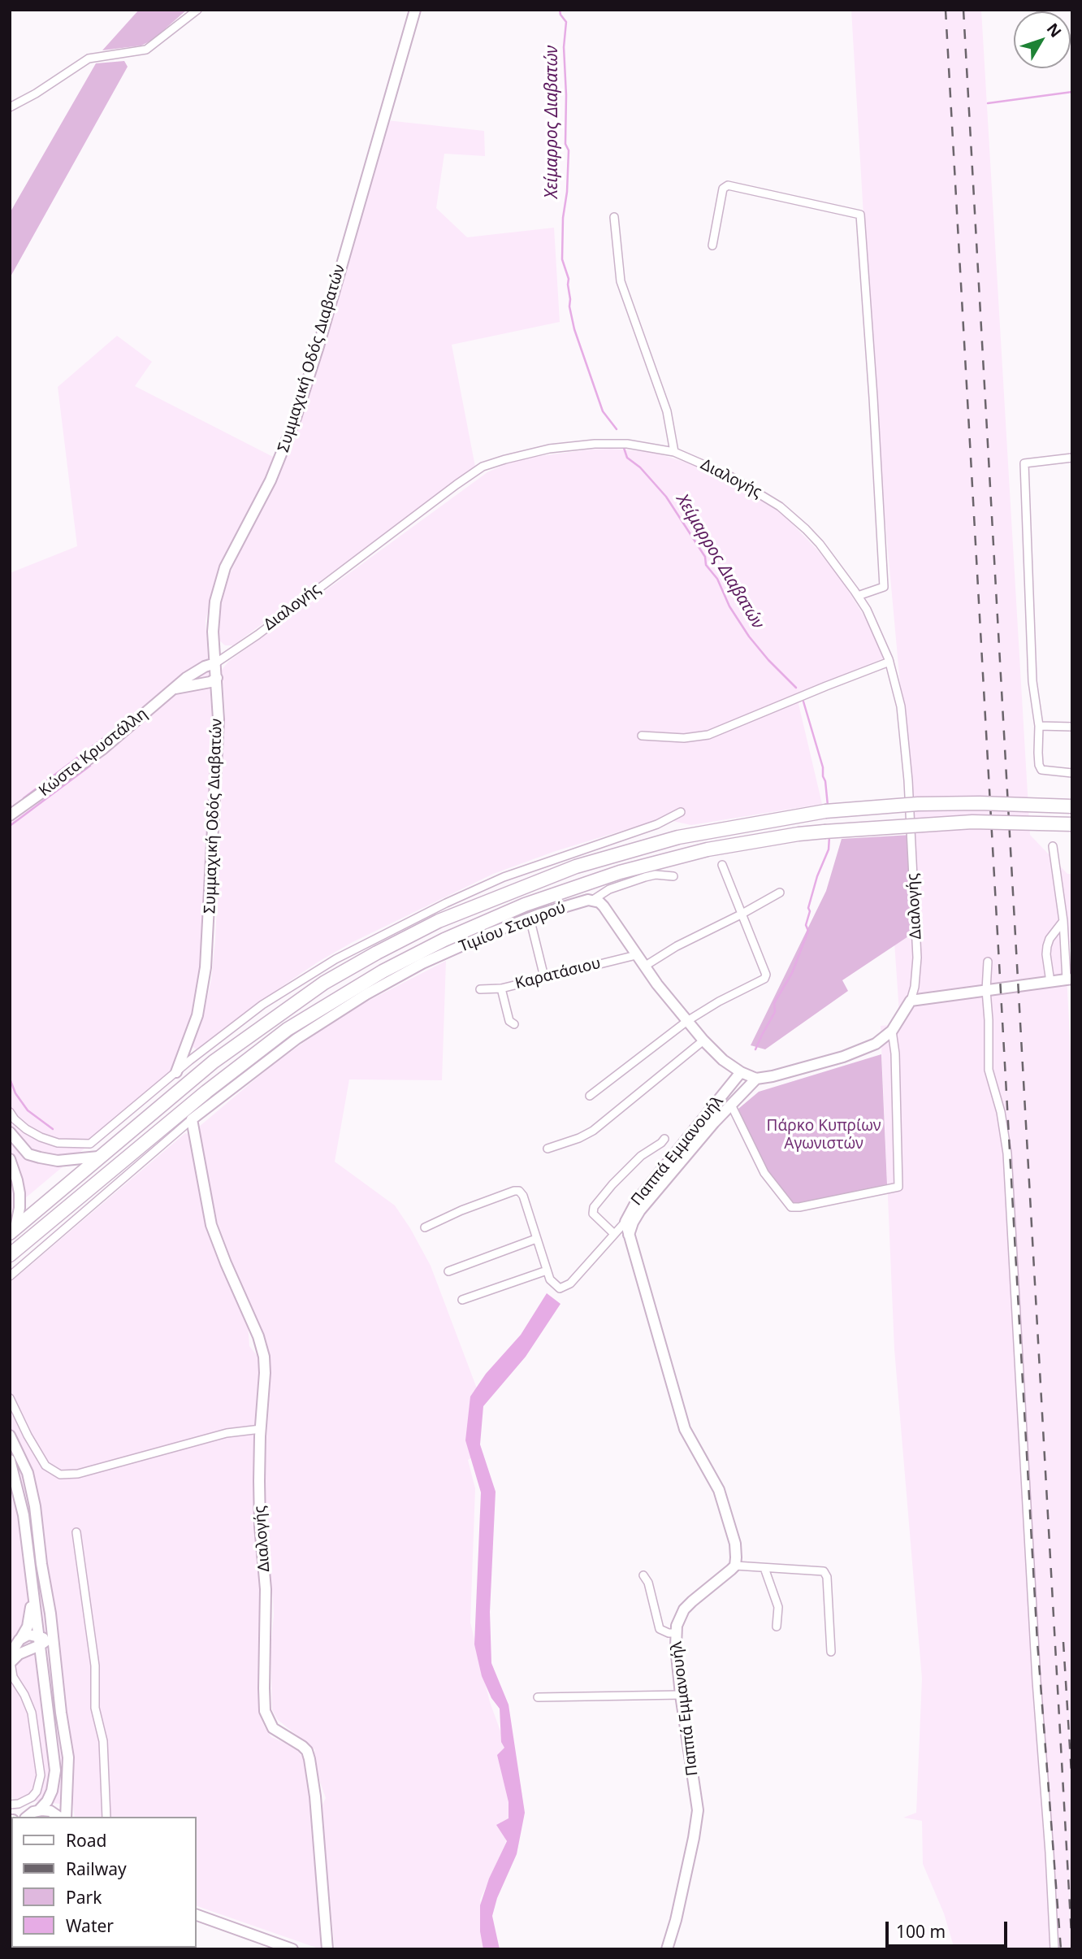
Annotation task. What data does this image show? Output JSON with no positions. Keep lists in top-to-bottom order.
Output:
{
  "streets": {
    "street": [
      "Συμμαχική Οδός Διαβατών",
      "Διαλογής",
      "Κώστα Κρυστάλλη",
      "Τιμίου Σταυρού",
      "Καρατάσιου",
      "Παππά Εμμανουήλ"
    ]
  },
  "crossings": [
    ["Συμμαχική Οδός Διαβατών", "Διαλογής"],
    ["Συμμαχική Οδός Διαβατών", "Κώστα Κρυστάλλη"],
    ["Διαλογής", "Κώστα Κρυστάλλη"],
    ["Διαλογής", "Τιμίου Σταυρού"]
  ],
  "water": ["Χείμαρρος Διαβατών"],
  "parks": ["Πάρκο Κυπρίων Αγωνιστών"],
  "legend": [
    "Road",
    "Railway",
    "Park",
    "Water"
  ],
  "scale_bar": "100 m",
  "north": "top right"
}
